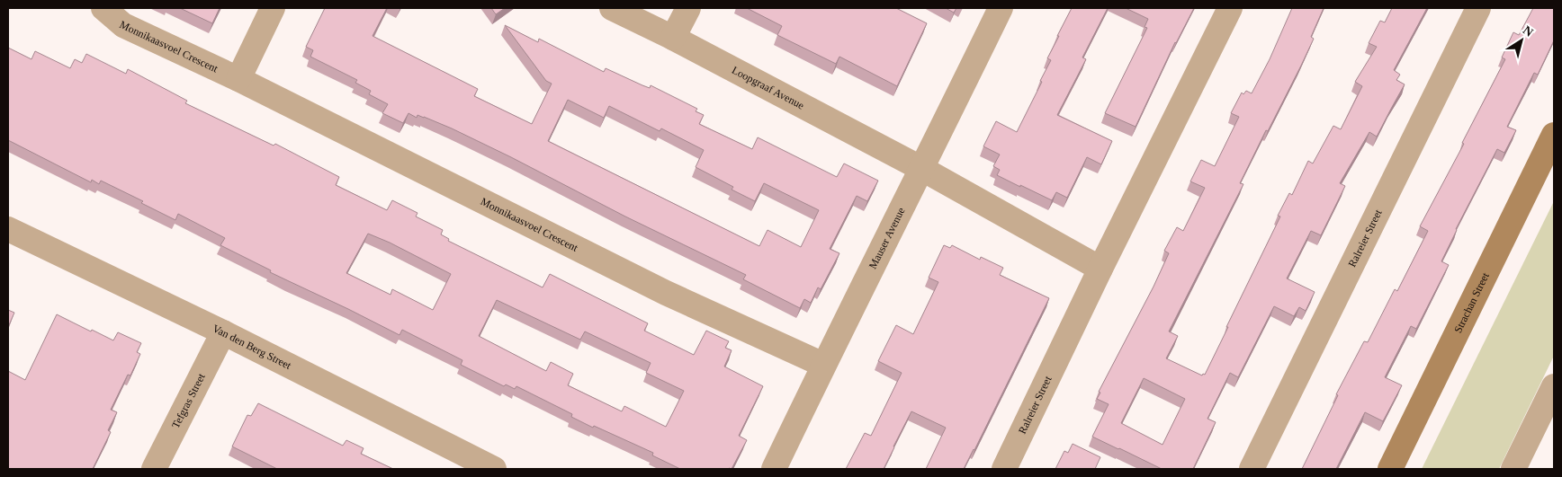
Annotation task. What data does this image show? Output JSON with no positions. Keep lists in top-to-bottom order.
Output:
{
  "streets": {
    "street": [
      "Monnikaasvoel Crescent",
      "Loopgraaf Avenue",
      "Mauser Avenue",
      "Ralreier Street",
      "Strachan Street",
      "Van den Berg Street",
      "Tefgras Street"
    ]
  },
  "crossings": [
    ["Monnikaasvoel Crescent", "Mauser Avenue"],
    ["Loopgraaf Avenue", "Mauser Avenue"],
    ["Van den Berg Street", "Tefgras Street"]
  ],
  "north": "top right"
}
